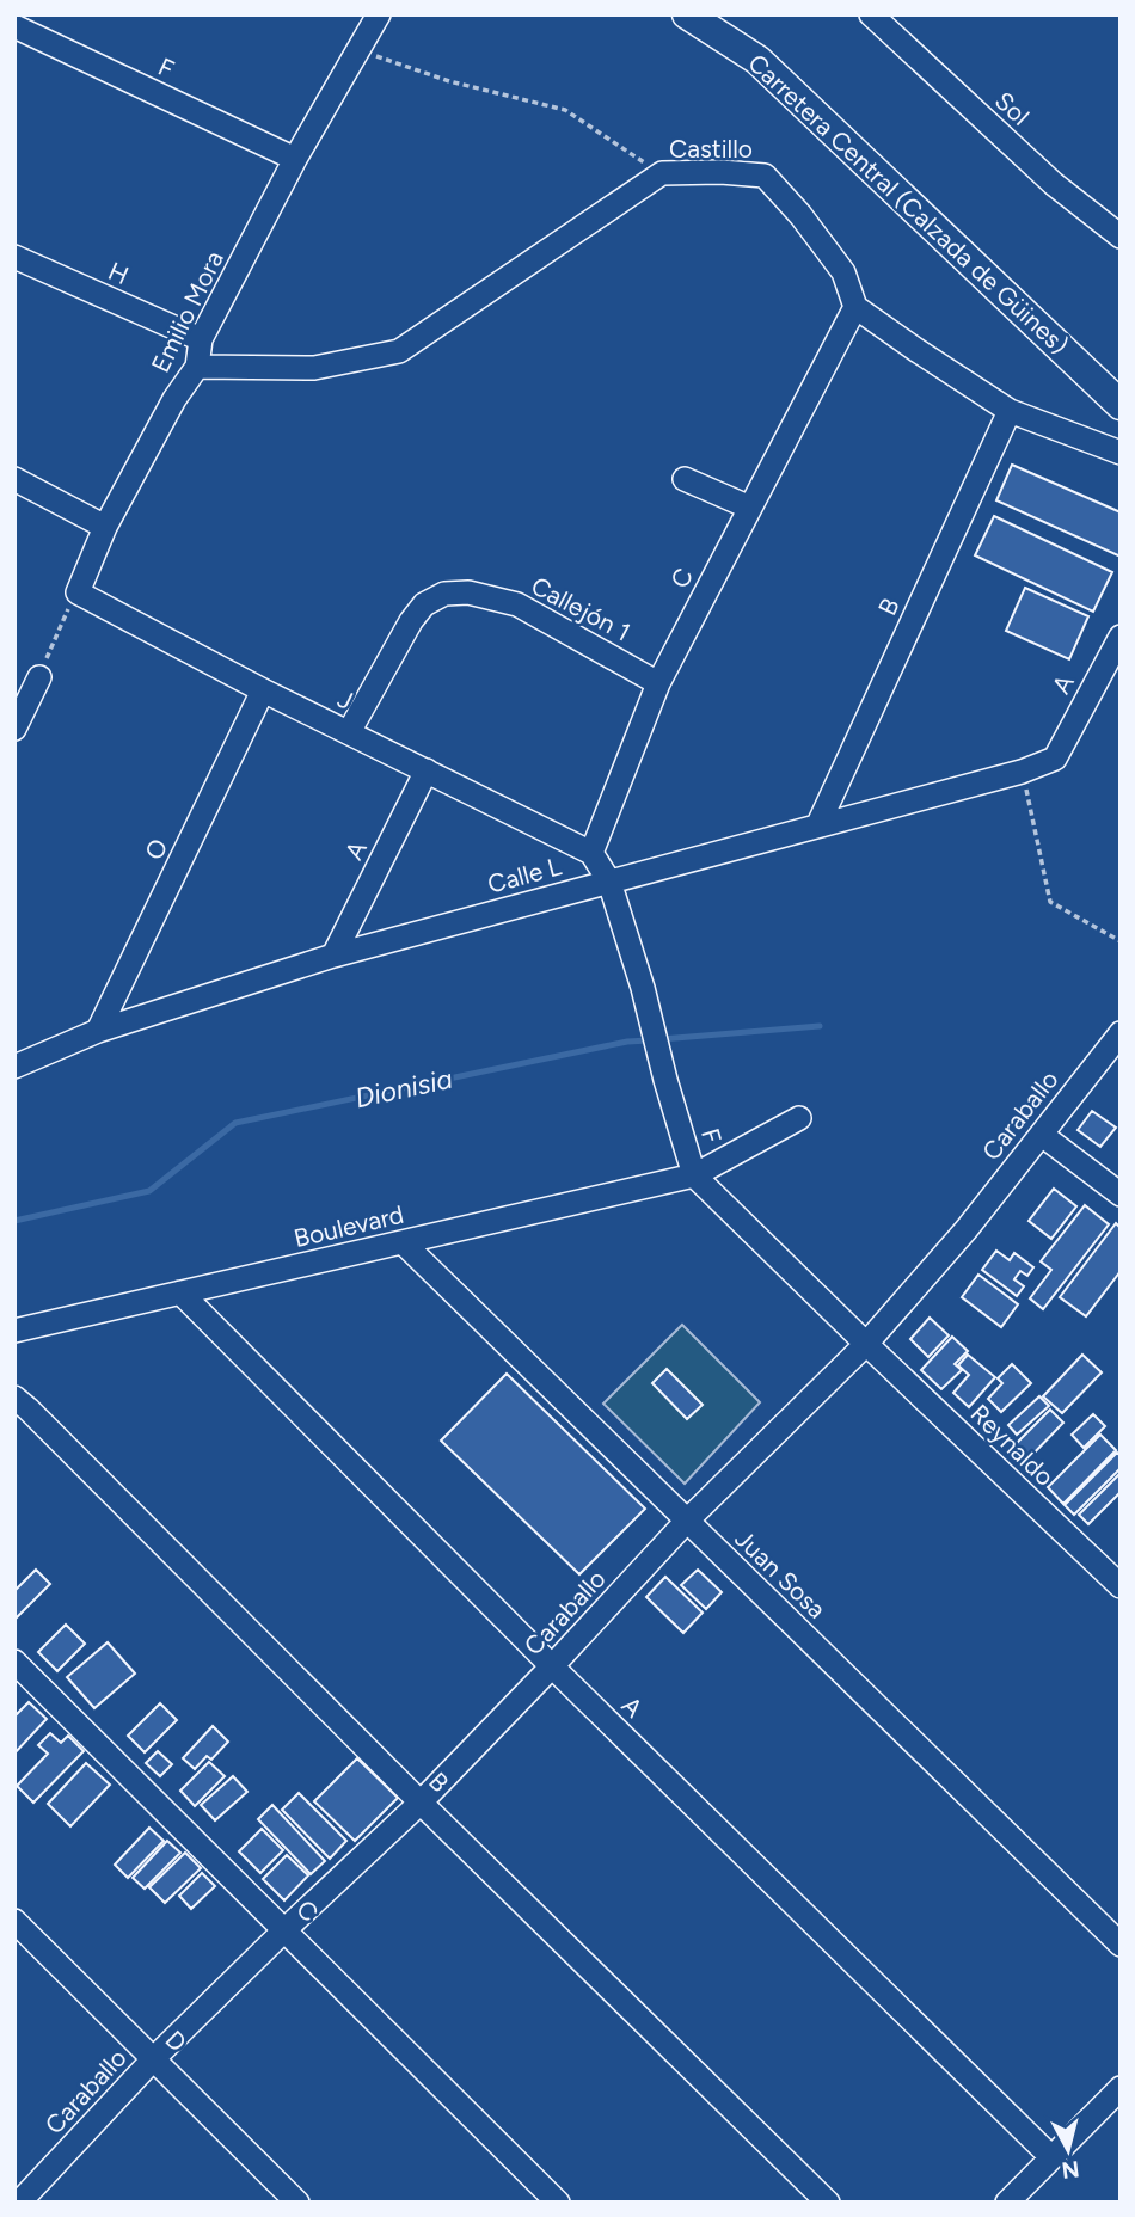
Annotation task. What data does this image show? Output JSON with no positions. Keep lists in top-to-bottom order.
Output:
{
  "streets": {
    "main road": ["Carretera Central (Calzada de Güines)"],
    "street": [
      "F",
      "Sol",
      "Castillo",
      "H",
      "Emilio Mora",
      "C",
      "B",
      "Callejón 1",
      "A",
      "J",
      "O",
      "Calle L",
      "Caraballo",
      "Boulevard",
      "Reynaldo",
      "Juan Sosa",
      "D"
    ]
  },
  "crossings": [
    ["F", "Emilio Mora"],
    ["F", "Calle L"],
    ["F", "Caraballo"],
    ["F", "Boulevard"],
    ["F", "Reynaldo"],
    ["Castillo", "Emilio Mora"],
    ["Castillo", "C"],
    ["H", "Emilio Mora"],
    ["Emilio Mora", "J"],
    ["C", "Callejón 1"],
    ["C", "J"],
    ["C", "Caraballo"],
    ["B", "Calle L"],
    ["B", "Caraballo"],
    ["Callejón 1", "J"],
    ["A", "J"],
    ["A", "Calle L"],
    ["A", "Caraballo"],
    ["A", "Boulevard"],
    ["J", "O"],
    ["O", "Calle L"],
    ["Caraballo", "Reynaldo"],
    ["Caraballo", "Juan Sosa"],
    ["Caraballo", "D"],
    ["Boulevard", "Juan Sosa"]
  ],
  "water": ["Dionisia"],
  "north": "bottom"
}
